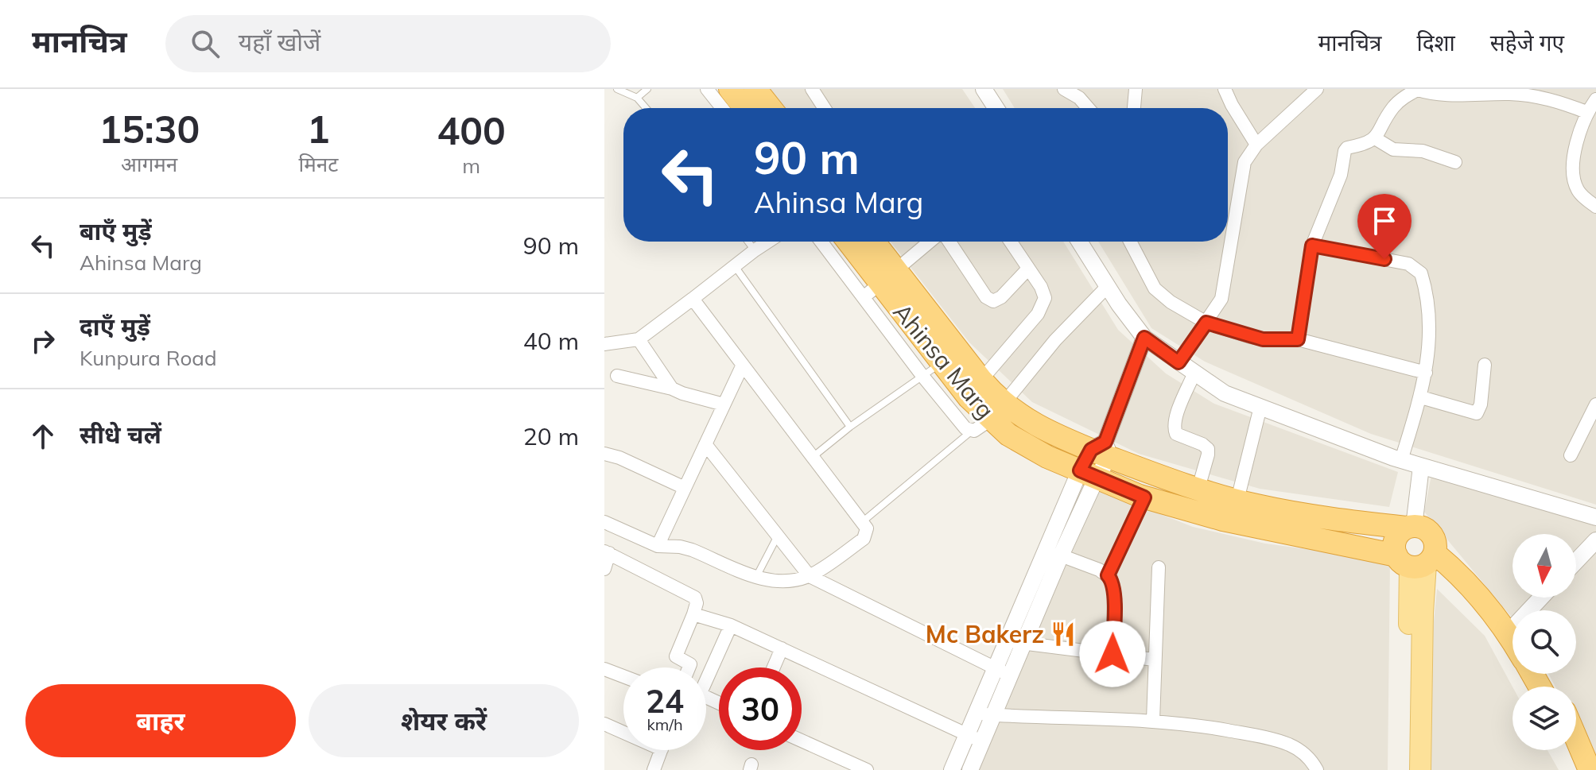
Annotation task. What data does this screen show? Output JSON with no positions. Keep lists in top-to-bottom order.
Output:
{
  "streets": {
    "highway": ["Ahinsa Marg"]
  },
  "places": {
    "restaurant": ["Mc Bakerz"]
  },
  "north": "bottom",
  "page": {
    "header": "मानचित्र",
    "search": "यहाँ खोजें",
    "nav": ["मानचित्र", "दिशा", "सहेजे गए"],
    "eta": [
      "15:30",
      "आगमन",
      "1",
      "मिनट",
      "400",
      "m"
    ],
    "turn": ["90 m", "Ahinsa Marg"],
    "list": [
      {
        "name": "बाएँ मुड़ें",
        "note": "Ahinsa Marg",
        "value": "90 m"
      },
      {
        "name": "दाएँ मुड़ें",
        "note": "Kunpura Road",
        "value": "40 m"
      },
      {
        "name": "सीधे चलें",
        "value": "20 m"
      }
    ],
    "speed": "24 km/h",
    "limit": "30",
    "buttons": ["बाहर", "शेयर करें"]
  }
}
